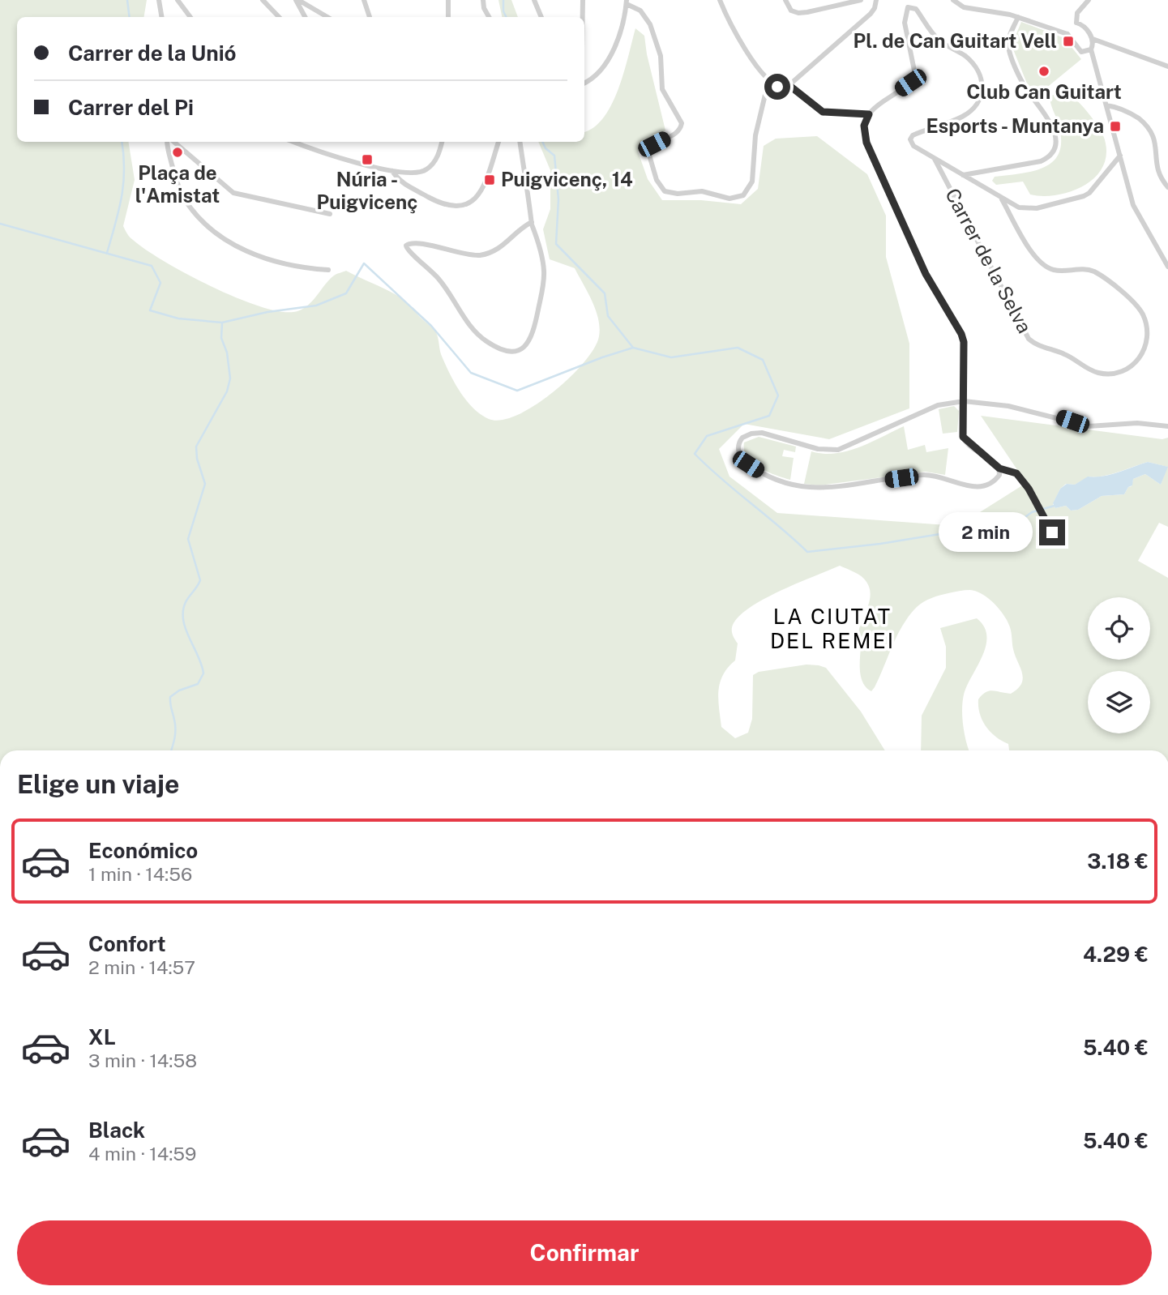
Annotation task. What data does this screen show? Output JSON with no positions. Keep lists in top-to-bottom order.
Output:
{
  "streets": {
    "street": ["Carrer de la Selva"]
  },
  "districts": ["LA CIUTAT DEL REMEI"],
  "places": {
    "transit": [
      "Pl. de Can Guitart Vell",
      "Esports - Muntanya",
      "Núria - Puigvicenç",
      "Puigvicenç, 14"
    ],
    "other": ["Club Can Guitart", "Plaça de l'Amistat"]
  },
  "page": {
    "banner": ["Carrer de la Unió", "Carrer del Pi"],
    "bubble": "2 min",
    "heading": "Elige un viaje",
    "list": [
      {
        "name": "Económico",
        "note": "1 min · 14:56",
        "value": "3.18 €"
      },
      {
        "name": "Confort",
        "note": "2 min · 14:57",
        "value": "4.29 €"
      },
      {
        "name": "XL",
        "note": "3 min · 14:58",
        "value": "5.40 €"
      },
      {
        "name": "Black",
        "note": "4 min · 14:59",
        "value": "5.40 €"
      }
    ],
    "buttons": "Confirmar"
  }
}
